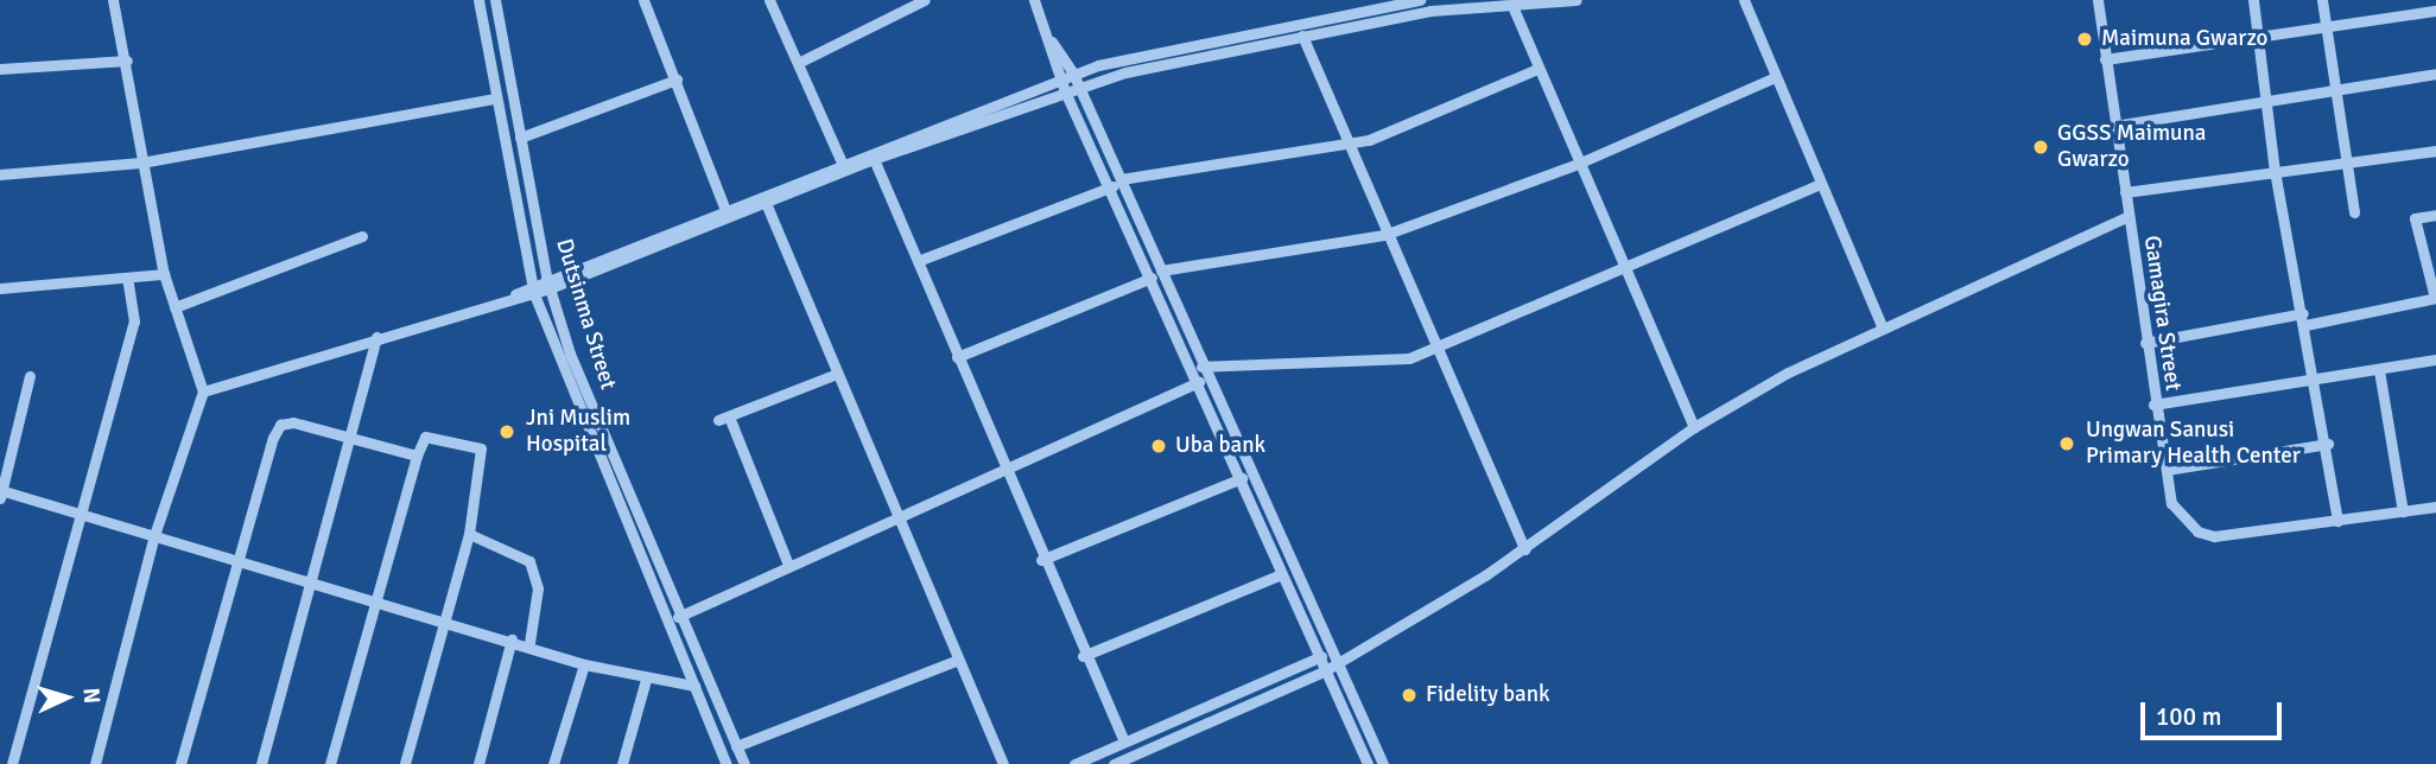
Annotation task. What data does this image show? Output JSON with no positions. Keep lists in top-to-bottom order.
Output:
{
  "streets": {
    "street": ["Gamagira Street", "Dutsinma Street"]
  },
  "places": [
    "Maimuna Gwarzo",
    "GGSS Maimuna Gwarzo",
    "Jni Muslim Hospital",
    "Ungwan Sanusi Primary Health Center",
    "Uba bank",
    "Fidelity bank"
  ],
  "scale_bar": "100 m",
  "north": "right"
}
